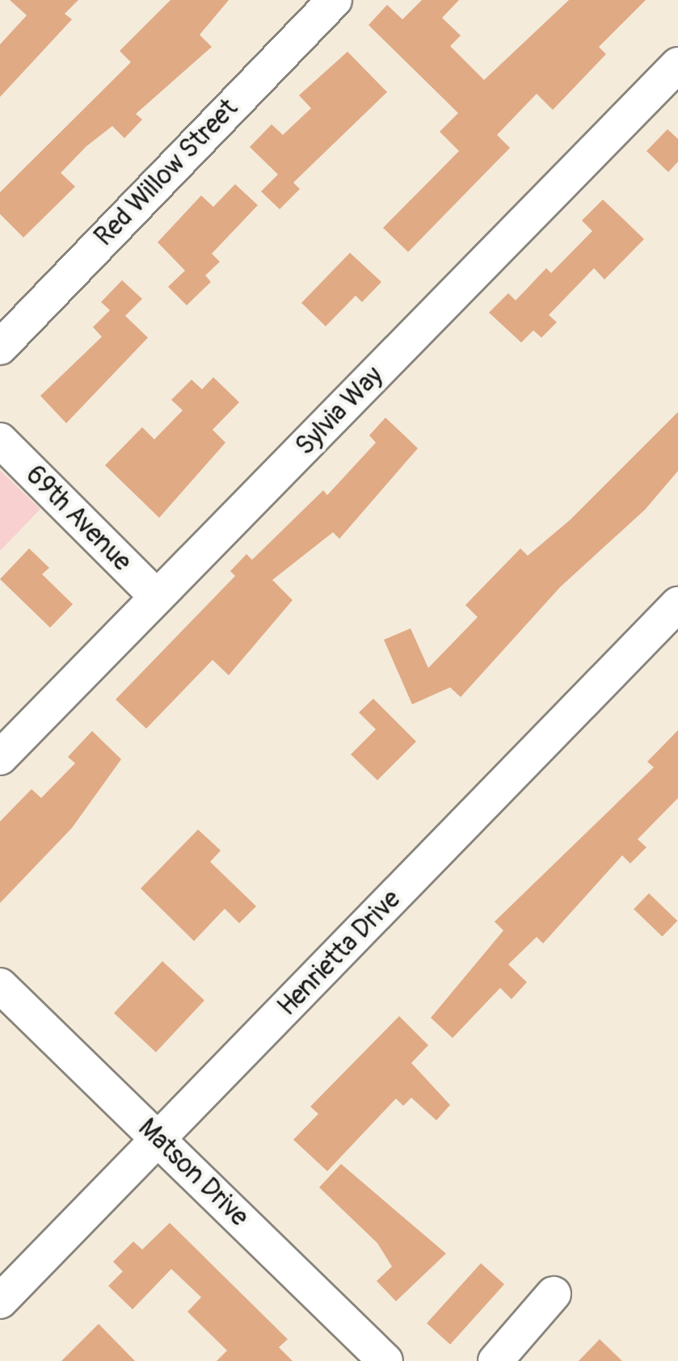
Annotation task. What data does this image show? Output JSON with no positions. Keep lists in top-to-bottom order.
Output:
{
  "streets": {
    "street": [
      "Red Willow Street",
      "Sylvia Way",
      "69th Avenue",
      "Henrietta Drive",
      "Matson Drive"
    ]
  },
  "crossings": [
    ["Sylvia Way", "69th Avenue"],
    ["Henrietta Drive", "Matson Drive"]
  ]
}
